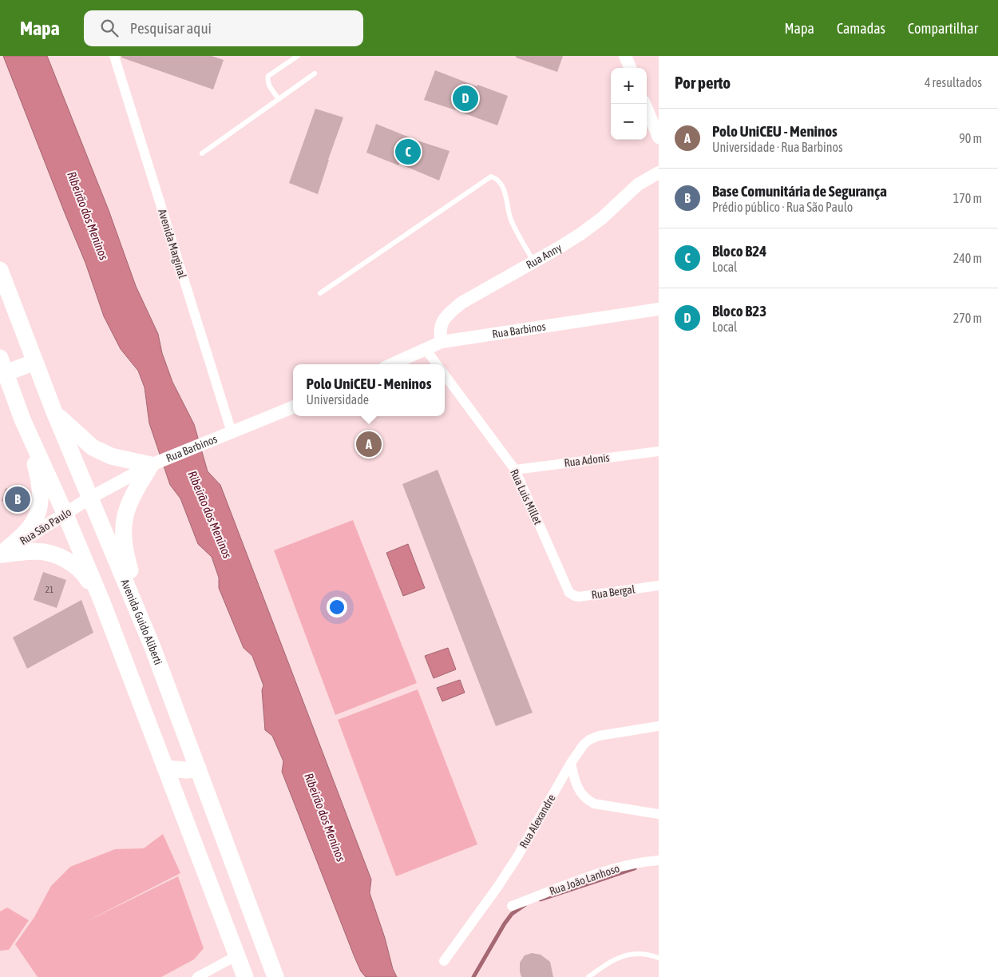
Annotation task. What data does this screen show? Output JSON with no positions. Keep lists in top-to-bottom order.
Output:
{
  "streets": {
    "main road": ["Avenida Guido Aliberti"],
    "street": [
      "Avenida Marginal",
      "Rua Anny",
      "Rua Barbinos",
      "Rua Adonis",
      "Rua Luis Millet",
      "Rua São Paulo",
      "Rua Bergal",
      "Rua Alexandre",
      "Rua João Lanhoso"
    ]
  },
  "crossings": [
    ["Avenida Marginal", "Rua Barbinos"],
    ["Rua Anny", "Rua Barbinos"],
    ["Rua Barbinos", "Rua São Paulo"],
    ["Rua Barbinos", "Avenida Guido Aliberti"],
    ["Rua Adonis", "Rua Luis Millet"],
    ["Rua Luis Millet", "Rua Bergal"],
    ["Rua São Paulo", "Avenida Guido Aliberti"]
  ],
  "water": ["Ribeirão dos Meninos"],
  "house_numbers": ["21"],
  "page": {
    "header": "Mapa",
    "search": "Pesquisar aqui",
    "nav": ["Mapa", "Camadas", "Compartilhar"],
    "heading": ["Por perto", "4 resultados"],
    "map_buttons": ["+", "−"],
    "pins": [
      "D",
      "C",
      "A",
      "B"
    ],
    "list": [
      {
        "mark": "A",
        "name": "Polo UniCEU - Meninos",
        "note": "Universidade · Rua Barbinos",
        "value": "90 m"
      },
      {
        "mark": "B",
        "name": "Base Comunitária de Segurança",
        "note": "Prédio público · Rua São Paulo",
        "value": "170 m"
      },
      {
        "mark": "C",
        "name": "Bloco B24",
        "note": "Local",
        "value": "240 m"
      },
      {
        "mark": "D",
        "name": "Bloco B23",
        "note": "Local",
        "value": "270 m"
      }
    ],
    "popup": ["Polo UniCEU - Meninos", "Universidade"]
  }
}
